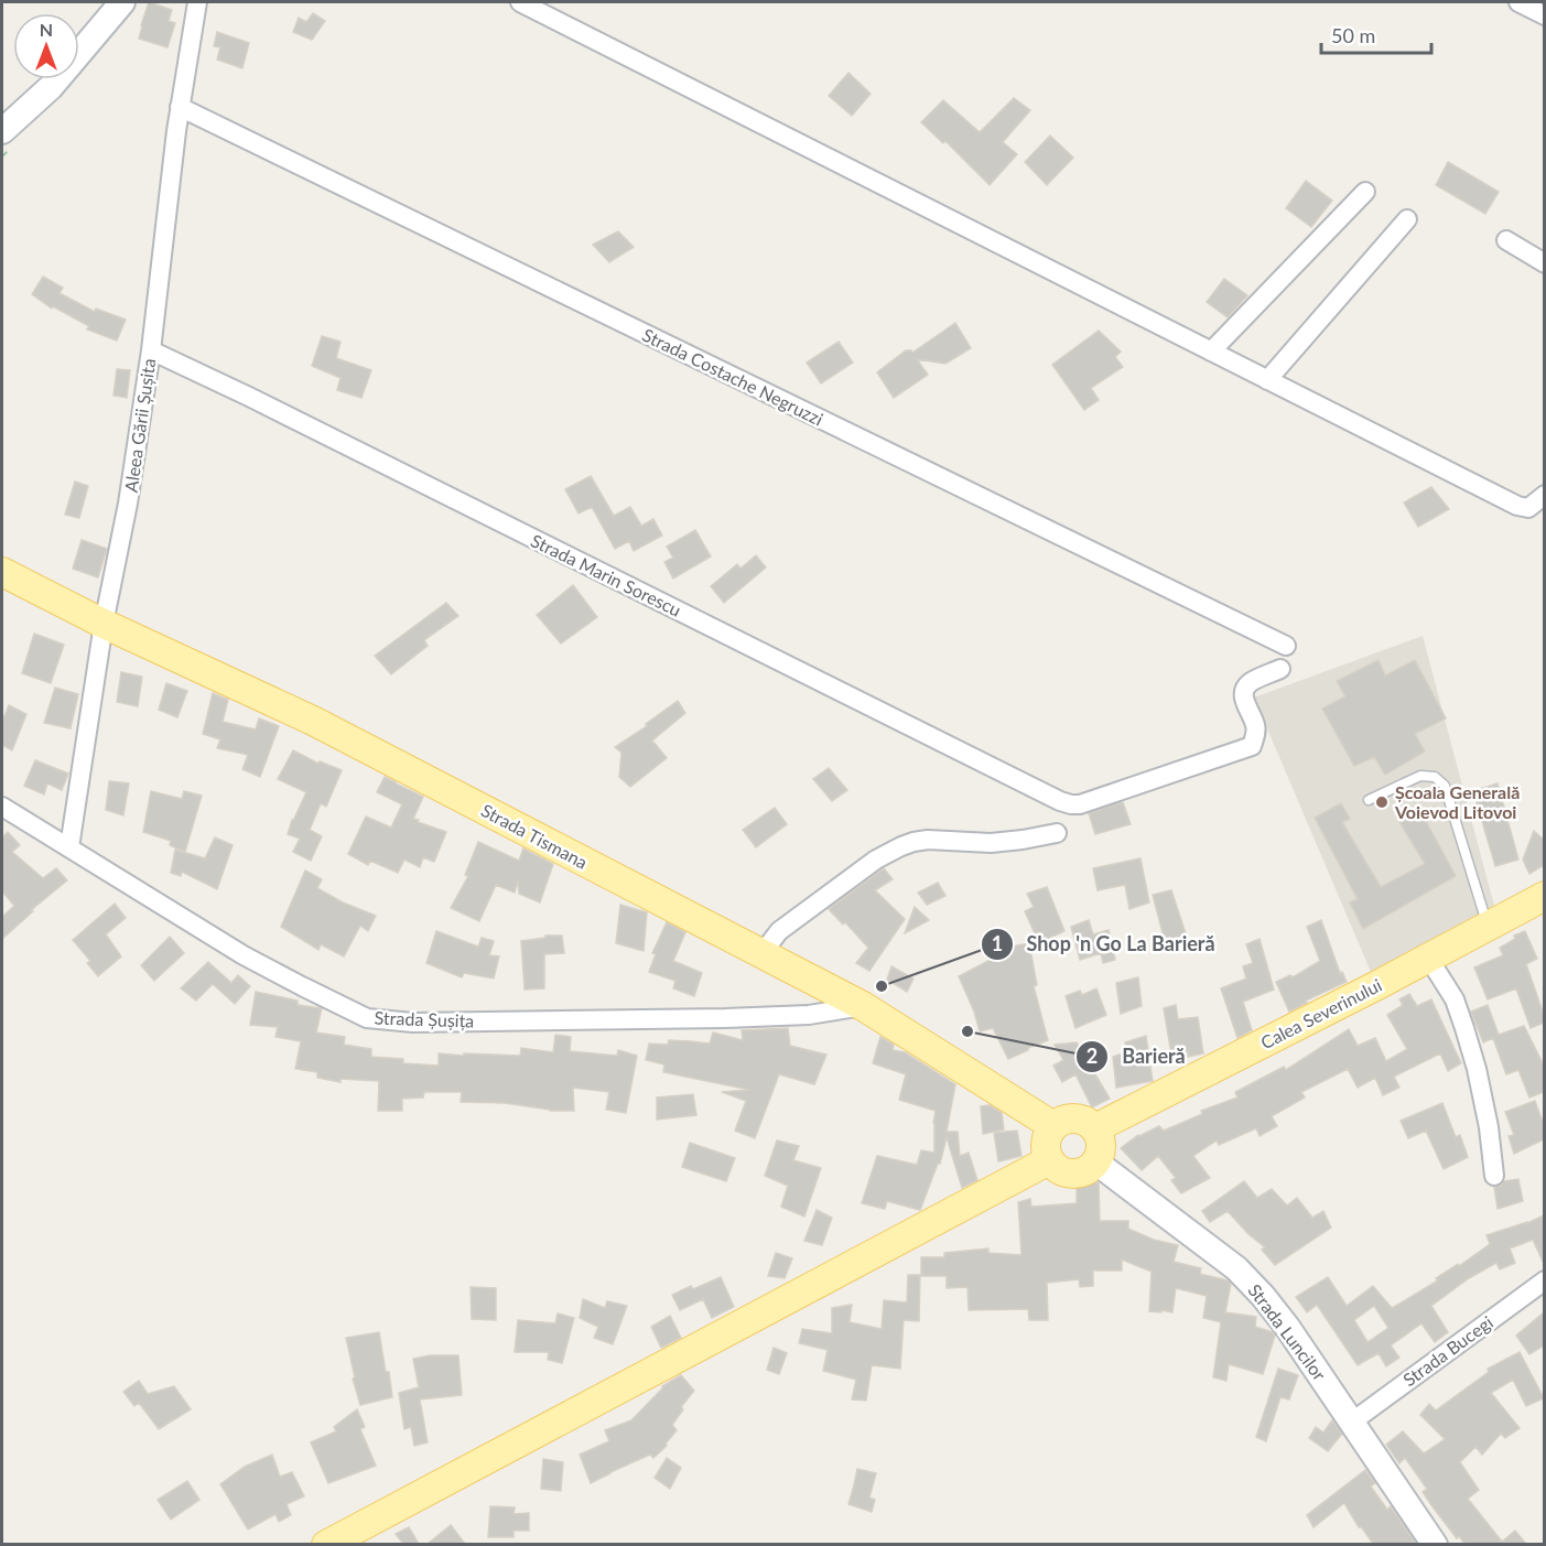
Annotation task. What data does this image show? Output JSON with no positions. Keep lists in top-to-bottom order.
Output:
{
  "streets": {
    "main road": ["Strada Tismana", "Calea Severinului", "Strada Luncilor"],
    "street": [
      "Strada Costache Negruzzi",
      "Aleea Gării Șușita",
      "Strada Marin Sorescu",
      "Strada Șușița",
      "Strada Bucegi"
    ]
  },
  "crossings": [
    ["Strada Costache Negruzzi", "Aleea Gării Șușita"],
    ["Aleea Gării Șușita", "Strada Marin Sorescu"],
    ["Aleea Gării Șușita", "Strada Tismana"],
    ["Aleea Gării Șușita", "Strada Șușița"],
    ["Strada Tismana", "Calea Severinului"],
    ["Strada Tismana", "Strada Șușița"],
    ["Strada Tismana", "Strada Luncilor"],
    ["Calea Severinului", "Strada Luncilor"],
    ["Strada Luncilor", "Strada Bucegi"]
  ],
  "places": ["Școala Generală Voievod Litovoi", "Shop 'n Go La Barieră", "Barieră"],
  "scale_bar": "50 m",
  "north": "top"
}
